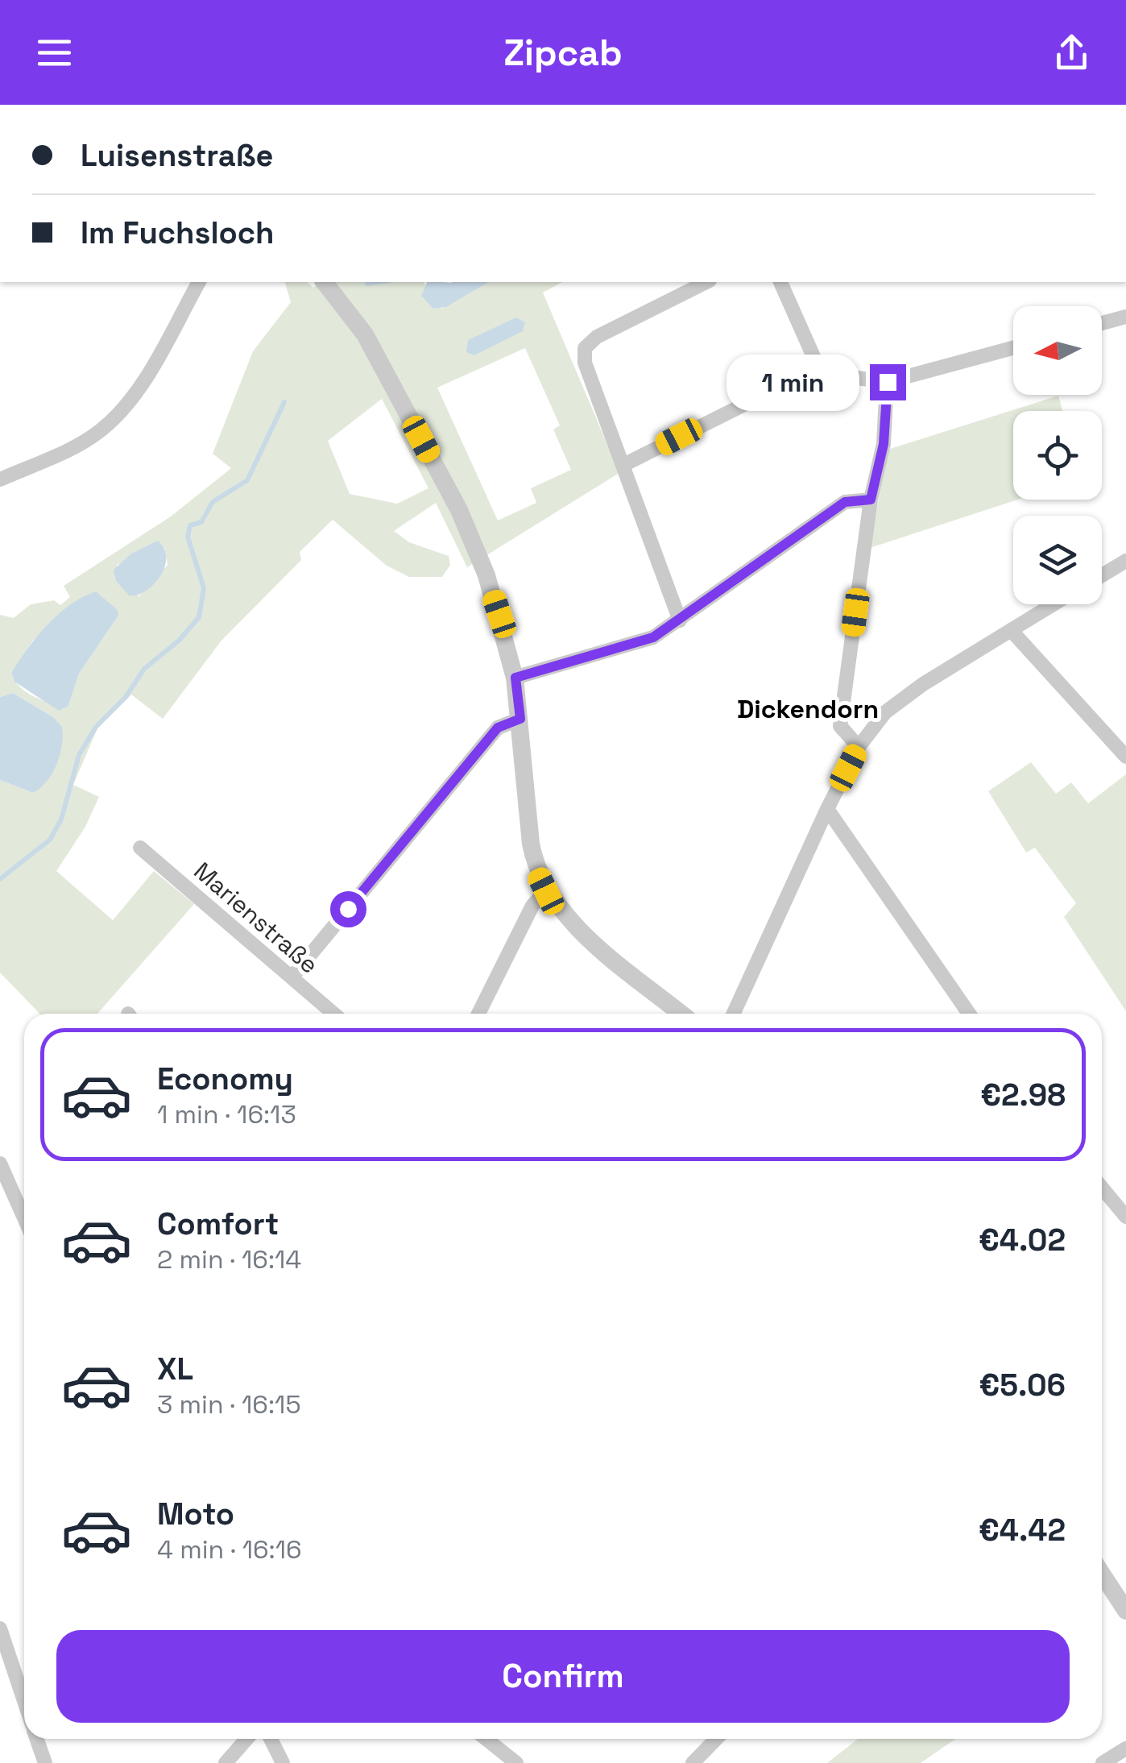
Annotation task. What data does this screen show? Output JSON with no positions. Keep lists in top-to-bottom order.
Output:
{
  "streets": {
    "street": ["Marienstraße"]
  },
  "districts": ["Dickendorn"],
  "north": "left",
  "page": {
    "header": "Zipcab",
    "banner": ["Luisenstraße", "Im Fuchsloch"],
    "bubble": "1 min",
    "list": [
      {
        "name": "Economy",
        "note": "1 min · 16:13",
        "value": "€2.98"
      },
      {
        "name": "Comfort",
        "note": "2 min · 16:14",
        "value": "€4.02"
      },
      {
        "name": "XL",
        "note": "3 min · 16:15",
        "value": "€5.06"
      },
      {
        "name": "Moto",
        "note": "4 min · 16:16",
        "value": "€4.42"
      }
    ],
    "buttons": "Confirm"
  }
}
